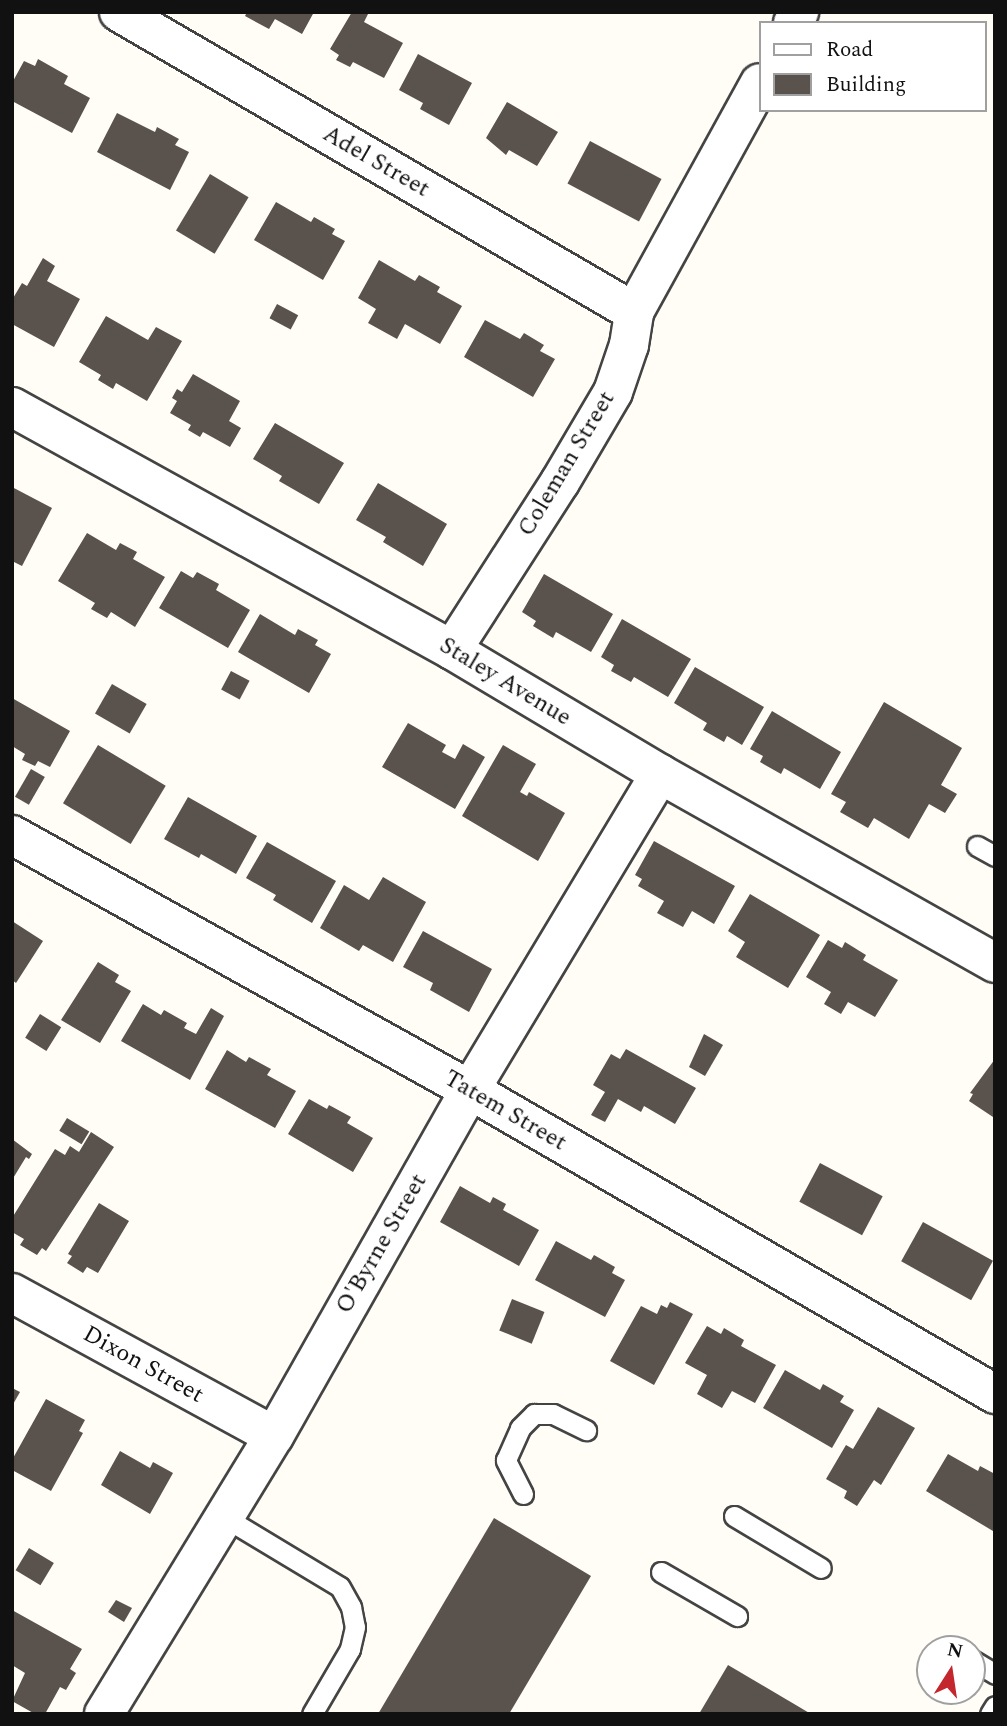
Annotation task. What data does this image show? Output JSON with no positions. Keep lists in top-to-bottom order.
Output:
{
  "streets": {
    "street": [
      "Adel Street",
      "Coleman Street",
      "Staley Avenue",
      "Tatem Street",
      "O'Byrne Street",
      "Dixon Street"
    ]
  },
  "crossings": [
    ["Adel Street", "Coleman Street"],
    ["Coleman Street", "Staley Avenue"],
    ["Staley Avenue", "O'Byrne Street"],
    ["Tatem Street", "O'Byrne Street"],
    ["O'Byrne Street", "Dixon Street"]
  ],
  "legend": ["Road", "Building"],
  "north": "top"
}
